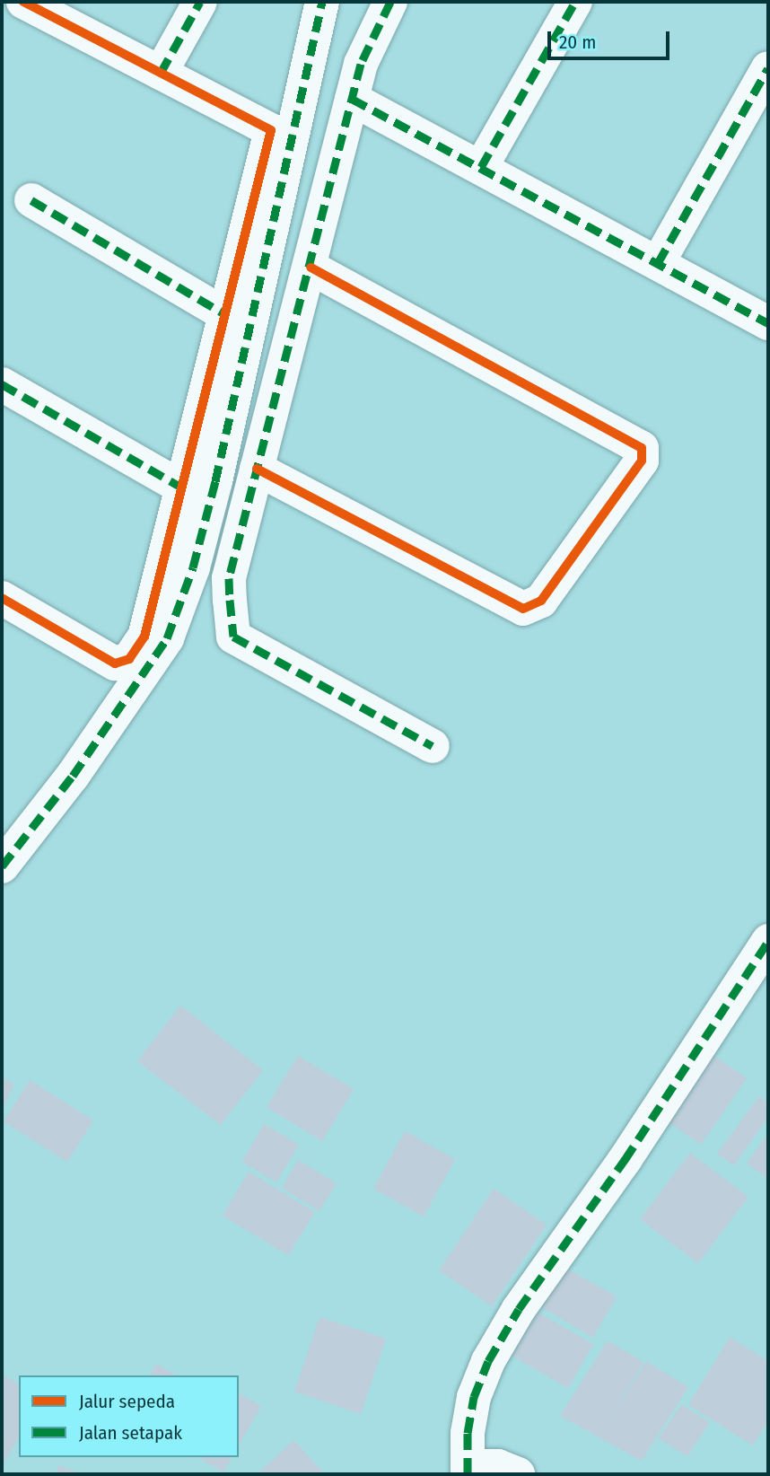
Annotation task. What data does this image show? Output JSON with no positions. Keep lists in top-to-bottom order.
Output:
{
  "legend": ["Jalur sepeda", "Jalan setapak"],
  "scale_bar": "20 m"
}
